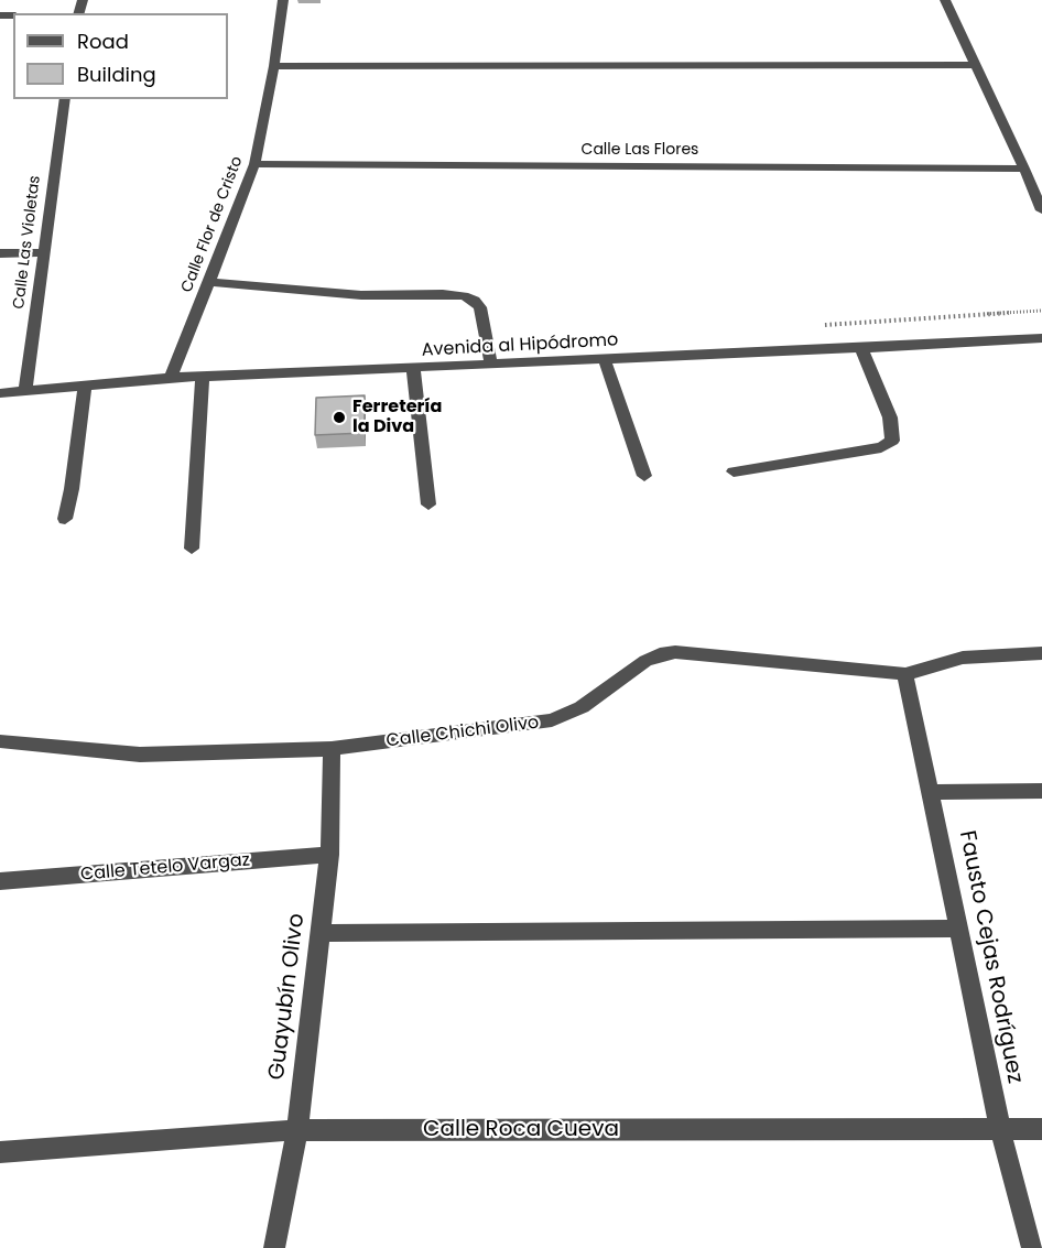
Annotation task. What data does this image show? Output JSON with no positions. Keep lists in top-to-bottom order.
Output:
{
  "streets": {
    "street": [
      "Calle Las Flores",
      "Calle Flor de Cristo",
      "Calle Las Violetas",
      "Avenida al Hipódromo",
      "Calle Chichi Olivo",
      "Calle Tetelo Vargaz",
      "Fausto Cejas Rodríguez",
      "Guayubín Olivo",
      "Calle Roca Cueva"
    ]
  },
  "crossings": [
    ["Calle Las Flores", "Calle Flor de Cristo"],
    ["Calle Flor de Cristo", "Avenida al Hipódromo"],
    ["Calle Las Violetas", "Avenida al Hipódromo"],
    ["Calle Chichi Olivo", "Fausto Cejas Rodríguez"],
    ["Calle Chichi Olivo", "Guayubín Olivo"],
    ["Calle Tetelo Vargaz", "Guayubín Olivo"],
    ["Fausto Cejas Rodríguez", "Calle Roca Cueva"],
    ["Guayubín Olivo", "Calle Roca Cueva"]
  ],
  "places": ["Ferretería la Diva"],
  "legend": ["Road", "Building"]
}
